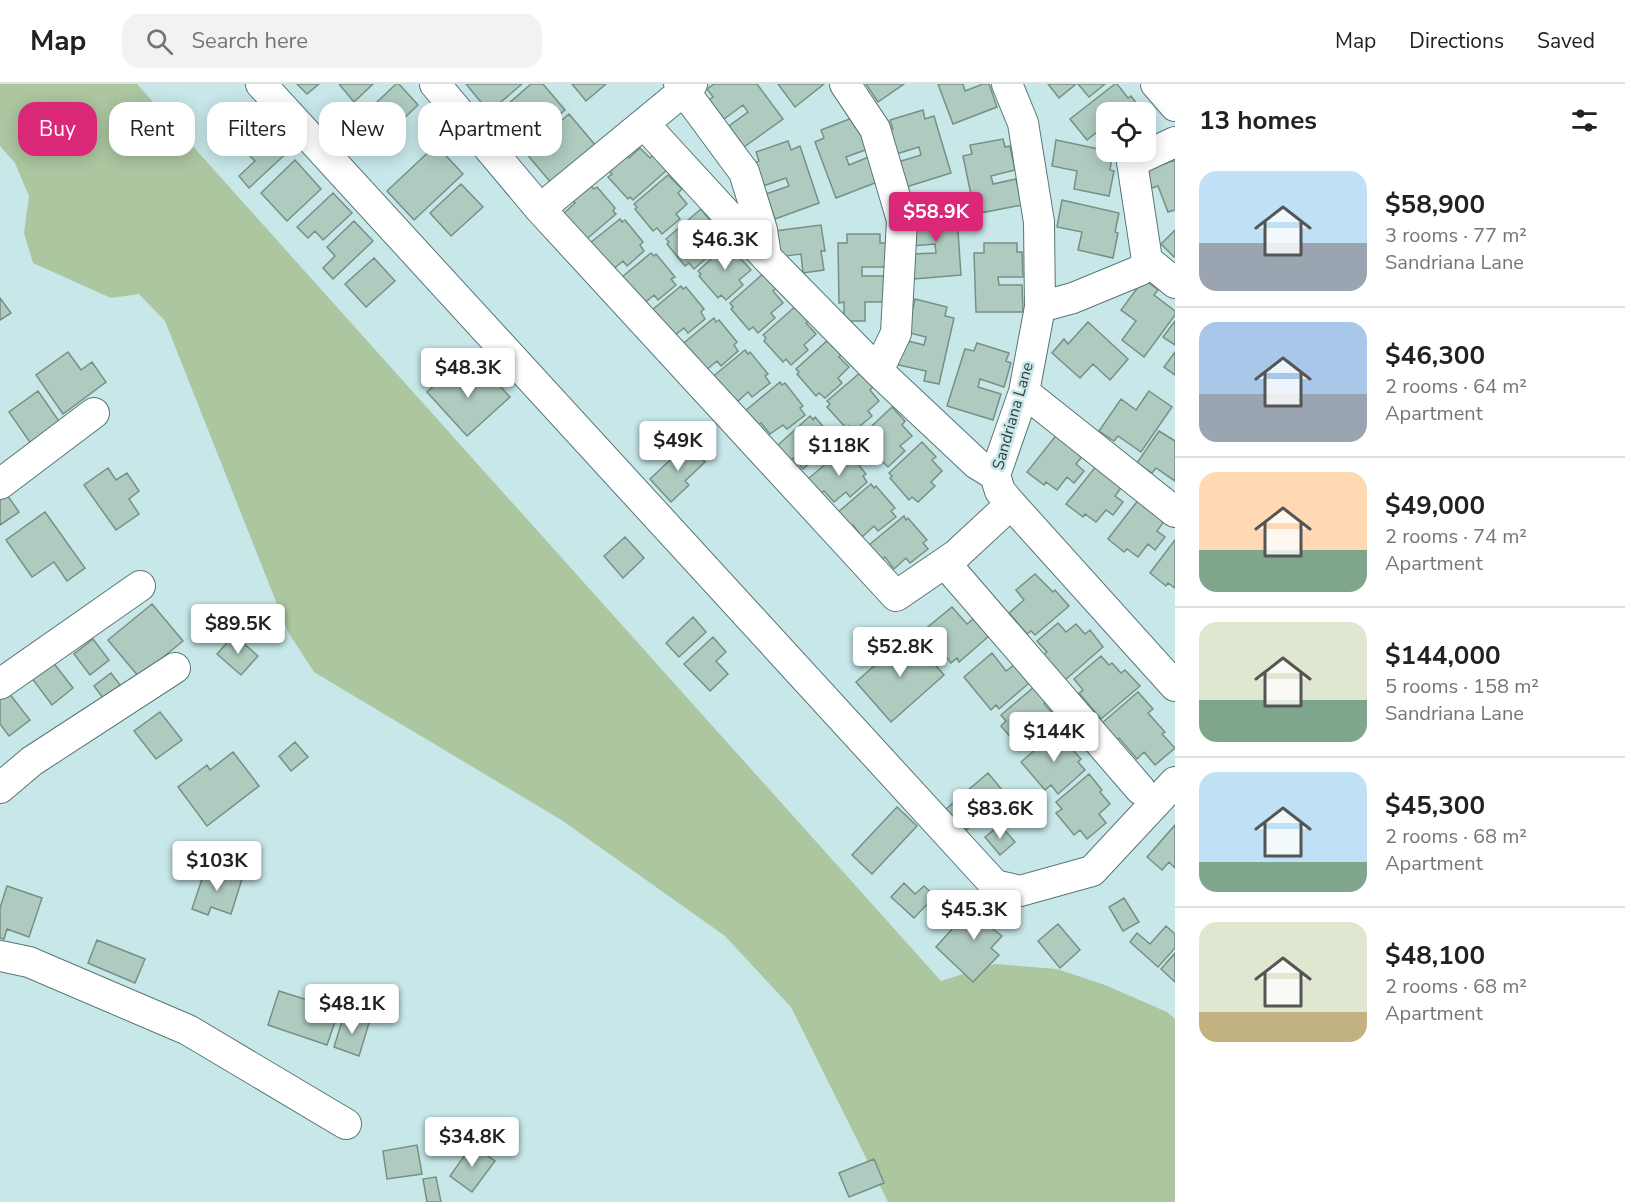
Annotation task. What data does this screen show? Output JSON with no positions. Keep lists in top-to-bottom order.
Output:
{
  "streets": {
    "street": ["Sandriana Lane"]
  },
  "page": {
    "header": "Map",
    "search": "Search here",
    "nav": ["Map", "Directions", "Saved"],
    "heading": "13 homes",
    "chip": [
      "Buy",
      "Rent",
      "Filters",
      "New",
      "Apartment"
    ],
    "list": [
      {
        "name": "$58,900",
        "note": "3 rooms · 77 m² · Sandriana Lane"
      },
      {
        "name": "$46,300",
        "note": "2 rooms · 64 m² · Apartment"
      },
      {
        "name": "$49,000",
        "note": "2 rooms · 74 m² · Apartment"
      },
      {
        "name": "$144,000",
        "note": "5 rooms · 158 m² · Sandriana Lane"
      },
      {
        "name": "$45,300",
        "note": "2 rooms · 68 m² · Apartment"
      },
      {
        "name": "$48,100",
        "note": "2 rooms · 68 m² · Apartment"
      }
    ],
    "price": [
      "$58.9K",
      "$46.3K",
      "$48.3K",
      "$49K",
      "$118K",
      "$89.5K",
      "$52.8K",
      "$144K",
      "$83.6K",
      "$103K",
      "$45.3K",
      "$48.1K",
      "$34.8K"
    ]
  }
}
